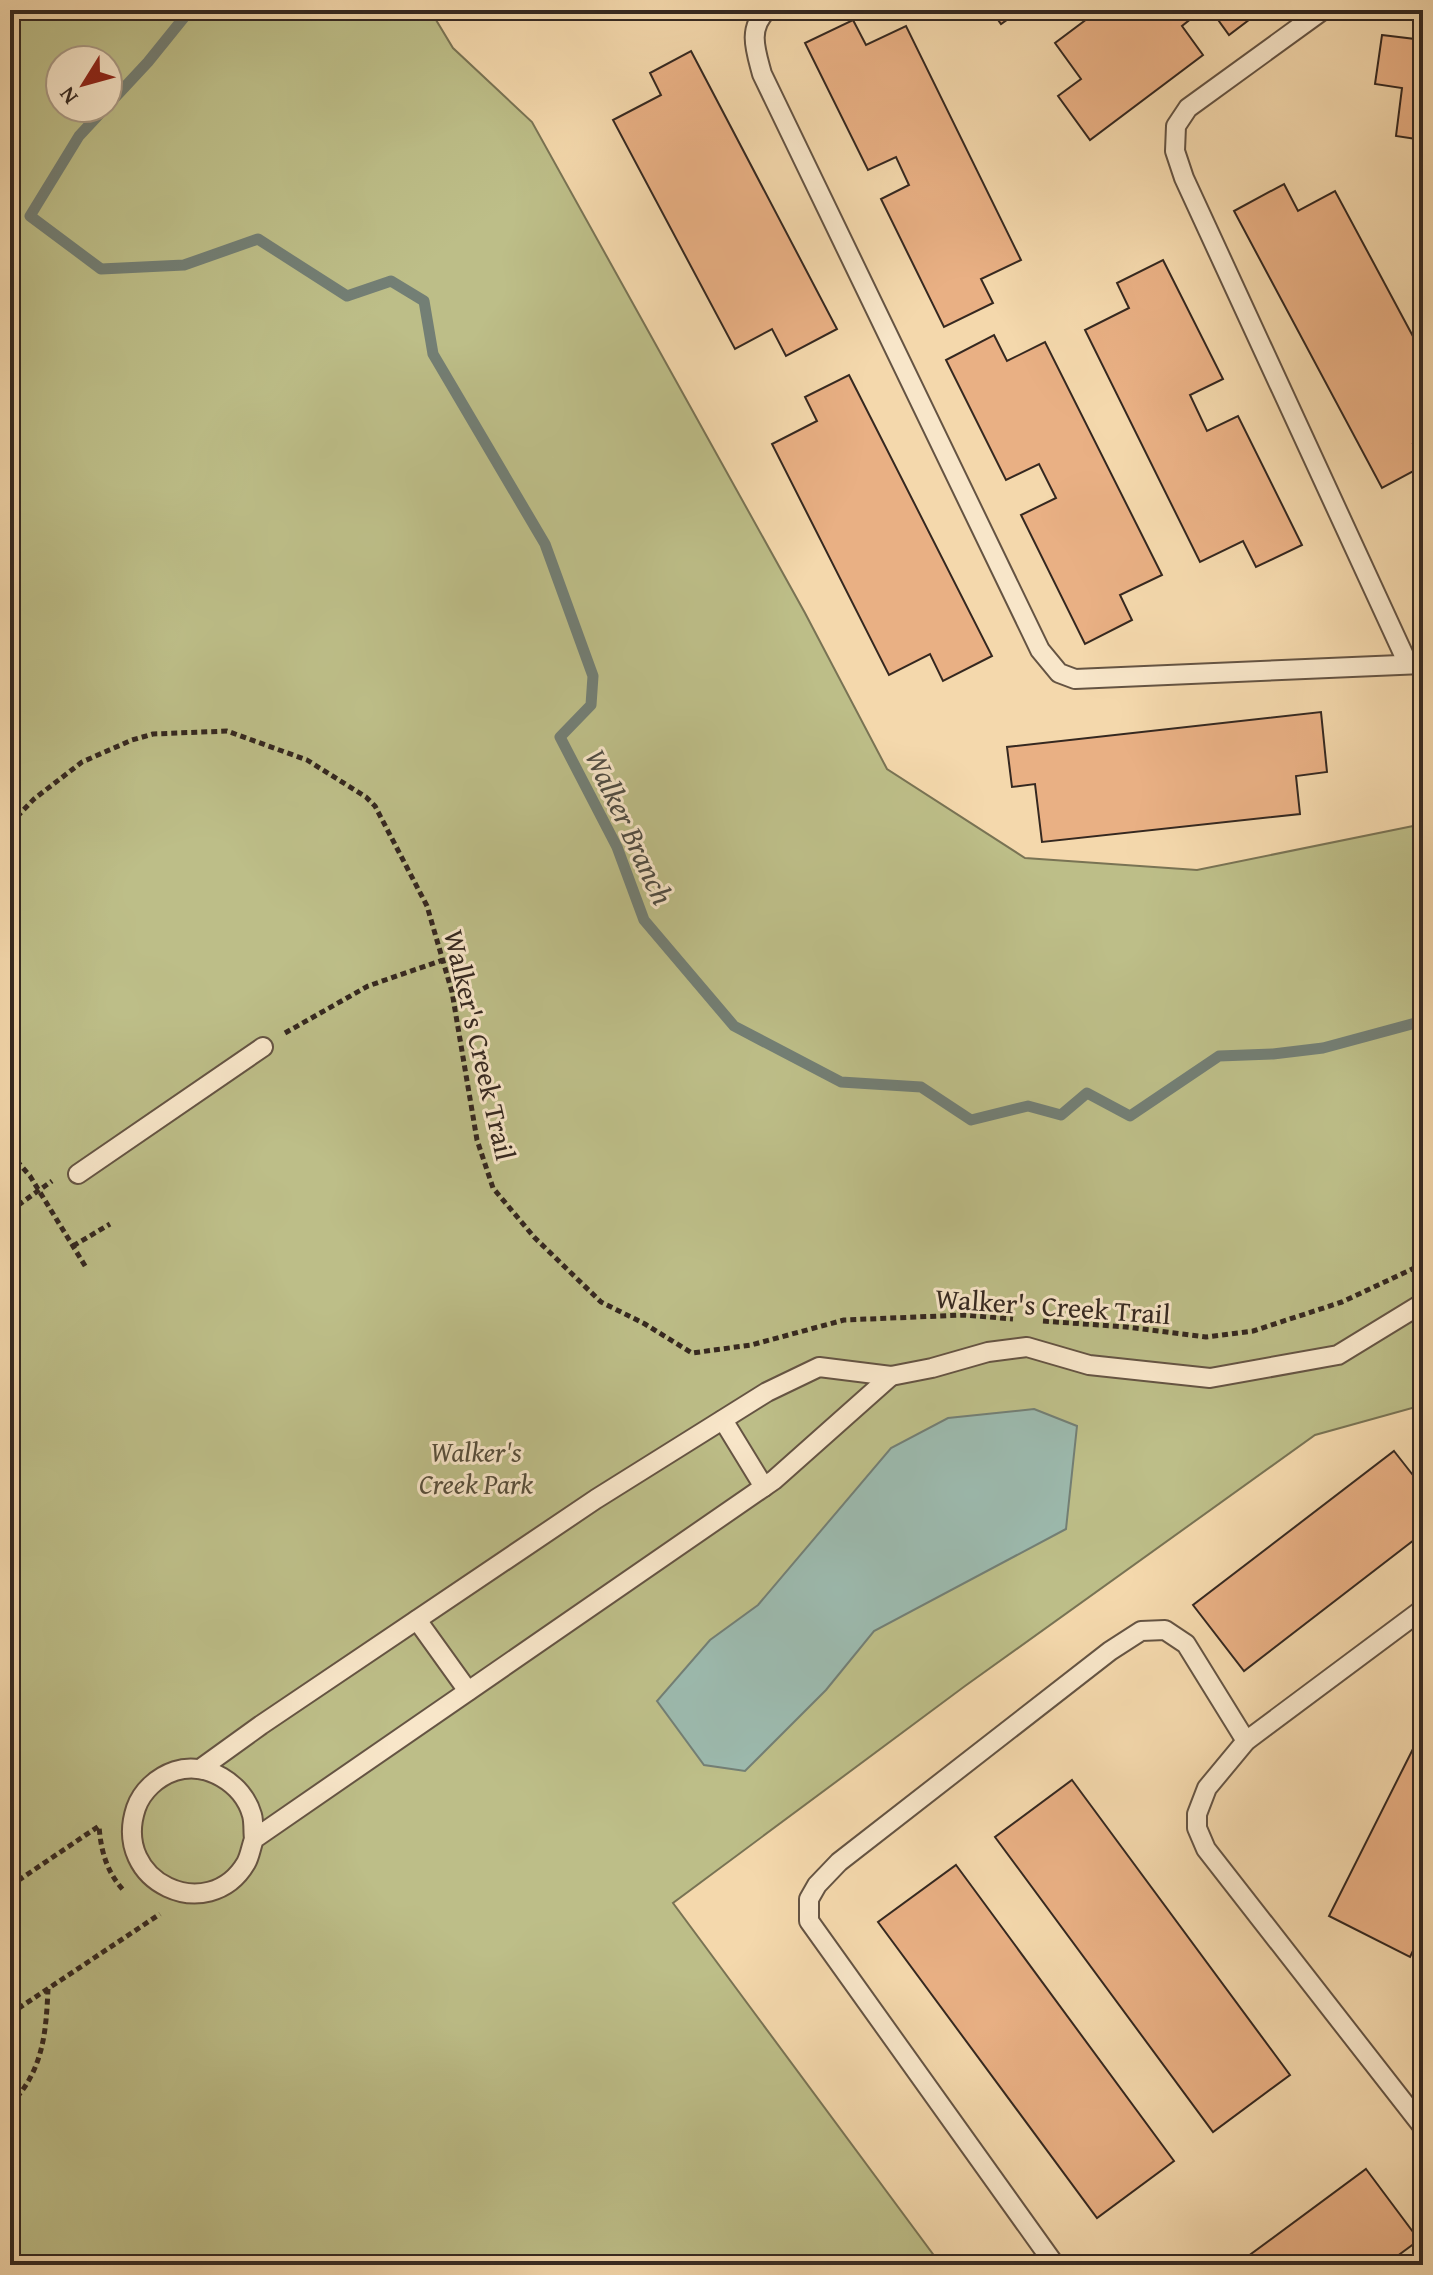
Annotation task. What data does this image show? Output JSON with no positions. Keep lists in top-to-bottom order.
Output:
{
  "streets": {
    "path": ["Walker's Creek Trail"]
  },
  "water": ["Walker Branch"],
  "parks": ["Walker's Creek Park"],
  "north": "bottom left"
}
